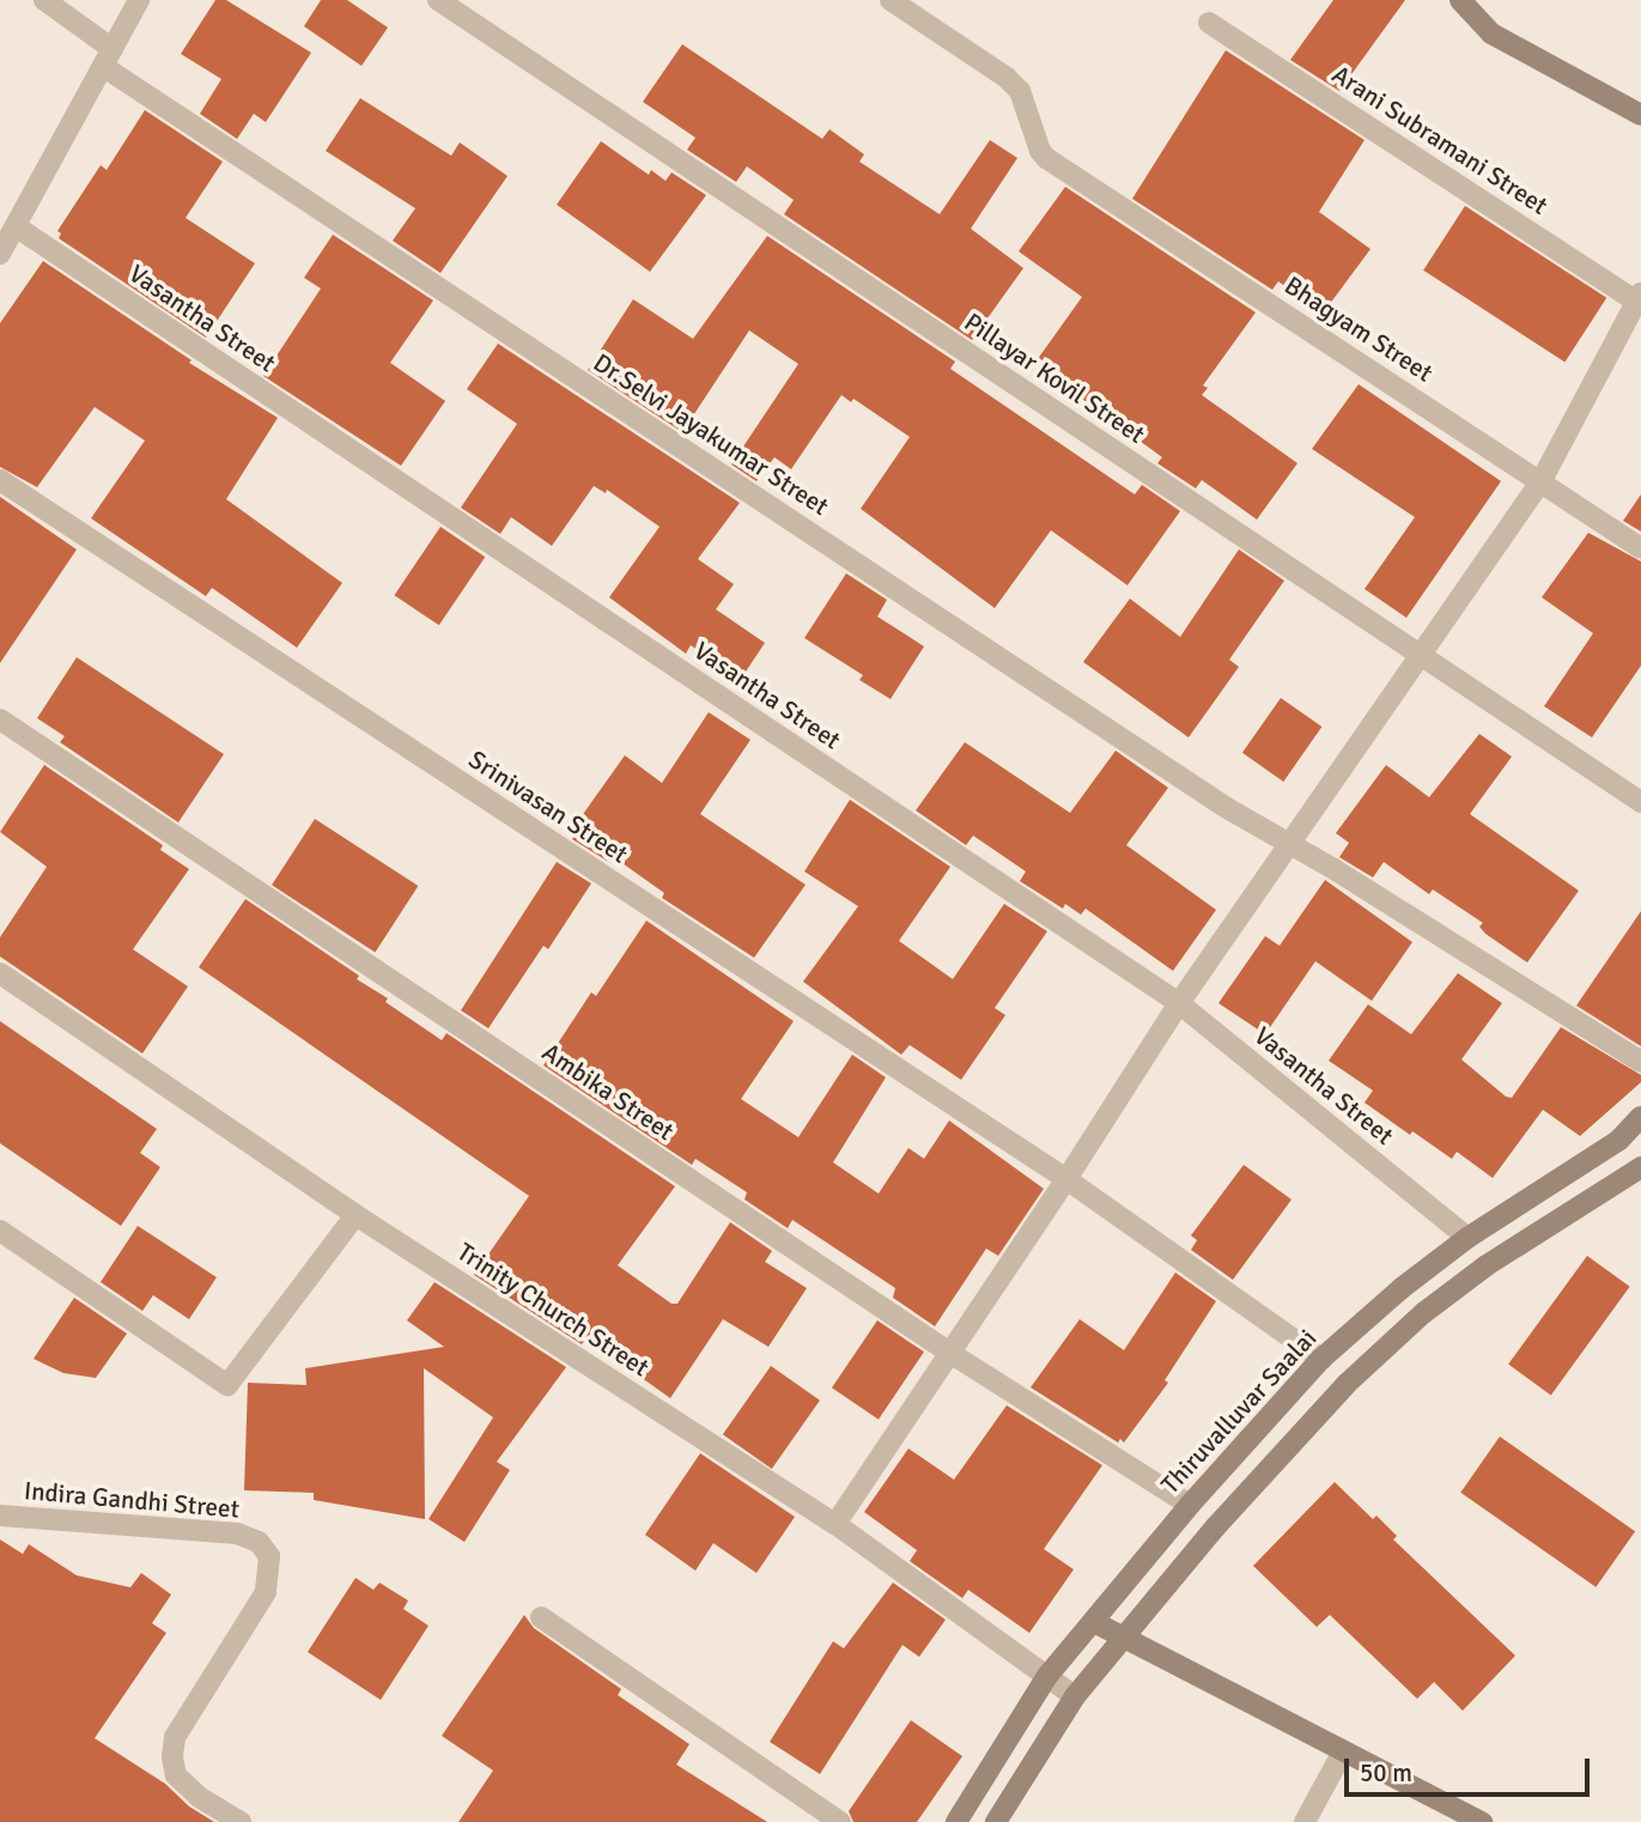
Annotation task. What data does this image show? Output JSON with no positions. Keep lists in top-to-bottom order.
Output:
{
  "streets": {
    "main road": ["Thiruvalluvar Saalai"],
    "street": [
      "Arani Subramani Street",
      "Vasantha Street",
      "Bhagyam Street",
      "Pillayar Kovil Street",
      "Dr.Selvi Jayakumar Street",
      "Srinivasan Street",
      "Ambika Street",
      "Trinity Church Street",
      "Indira Gandhi Street"
    ]
  },
  "crossings": [
    ["Vasantha Street", "Thiruvalluvar Saalai"],
    ["Srinivasan Street", "Thiruvalluvar Saalai"],
    ["Ambika Street", "Thiruvalluvar Saalai"],
    ["Trinity Church Street", "Thiruvalluvar Saalai"]
  ],
  "scale_bar": "50 m"
}
